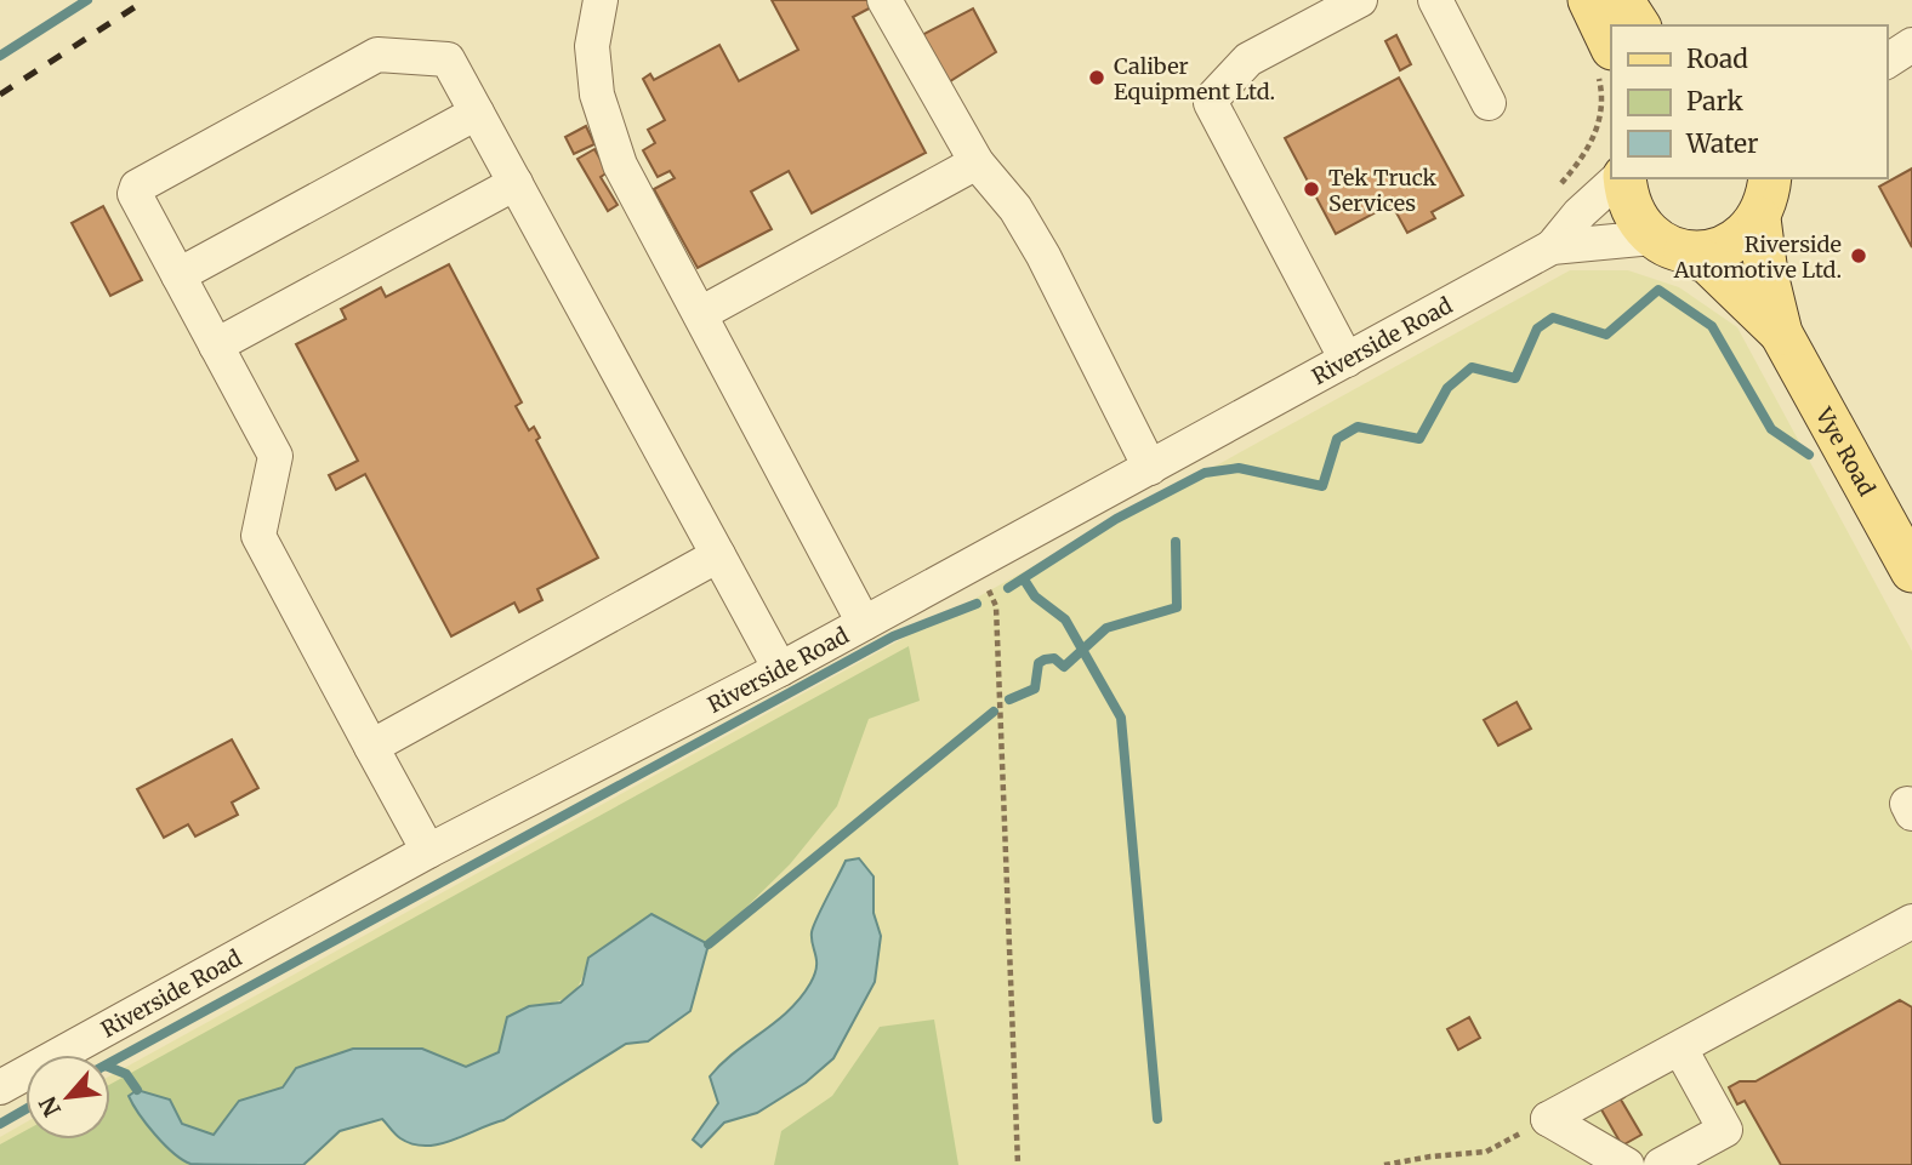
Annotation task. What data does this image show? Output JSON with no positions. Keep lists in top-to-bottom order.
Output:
{
  "streets": {
    "main road": ["Vye Road"],
    "street": ["Riverside Road"]
  },
  "crossings": [
    ["Riverside Road", "Vye Road"]
  ],
  "places": ["Caliber Equipment Ltd.", "Tek Truck Services", "Riverside Automotive Ltd."],
  "legend": ["Road", "Park", "Water"],
  "north": "bottom left"
}
